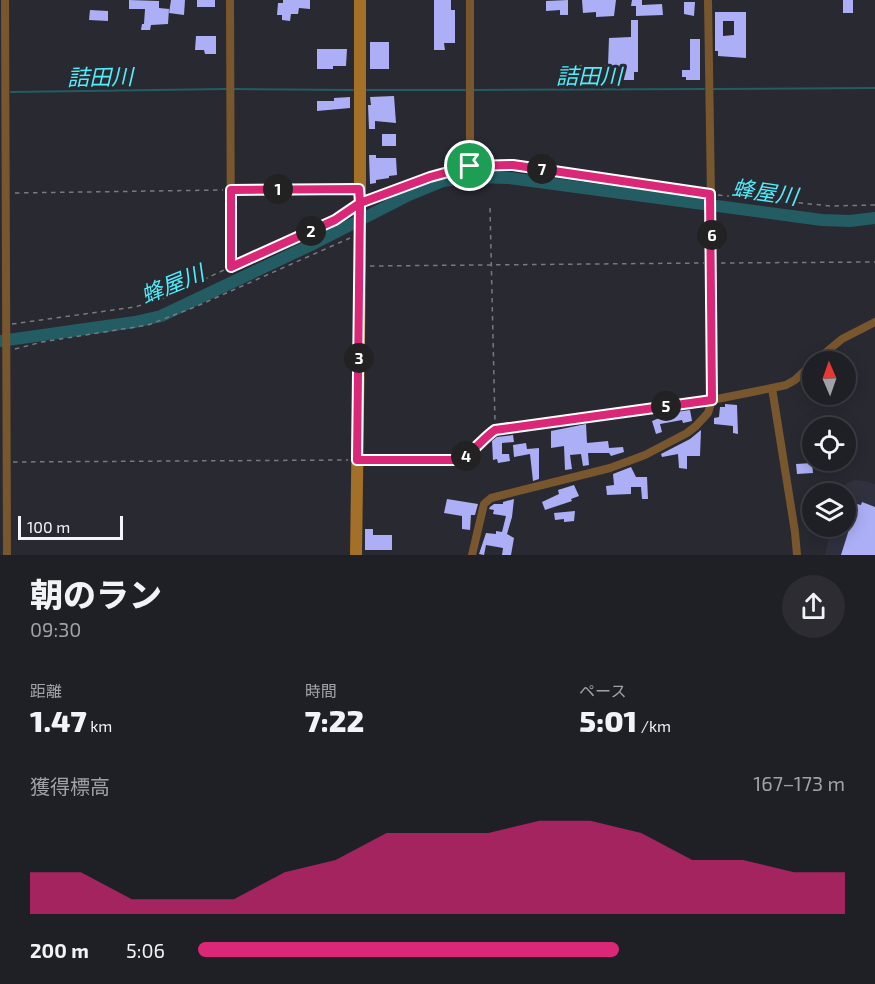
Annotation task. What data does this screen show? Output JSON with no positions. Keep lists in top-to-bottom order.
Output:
{
  "water": ["詰田川", "蜂屋川"],
  "scale_bar": "100 m",
  "north": "top",
  "page": {
    "pins": [
      "7",
      "1",
      "2",
      "6",
      "3",
      "5",
      "4"
    ],
    "scale": "100 m",
    "heading": ["朝のラン", "09:30"],
    "stats": [
      ["距離", "1.47 km"],
      ["時間", "7:22"],
      ["ペース", "5:01 /km"]
    ],
    "chart": ["獲得標高", "167–173 m"],
    "list": [
      {
        "name": "200 m",
        "note": "5:06"
      }
    ]
  }
}
